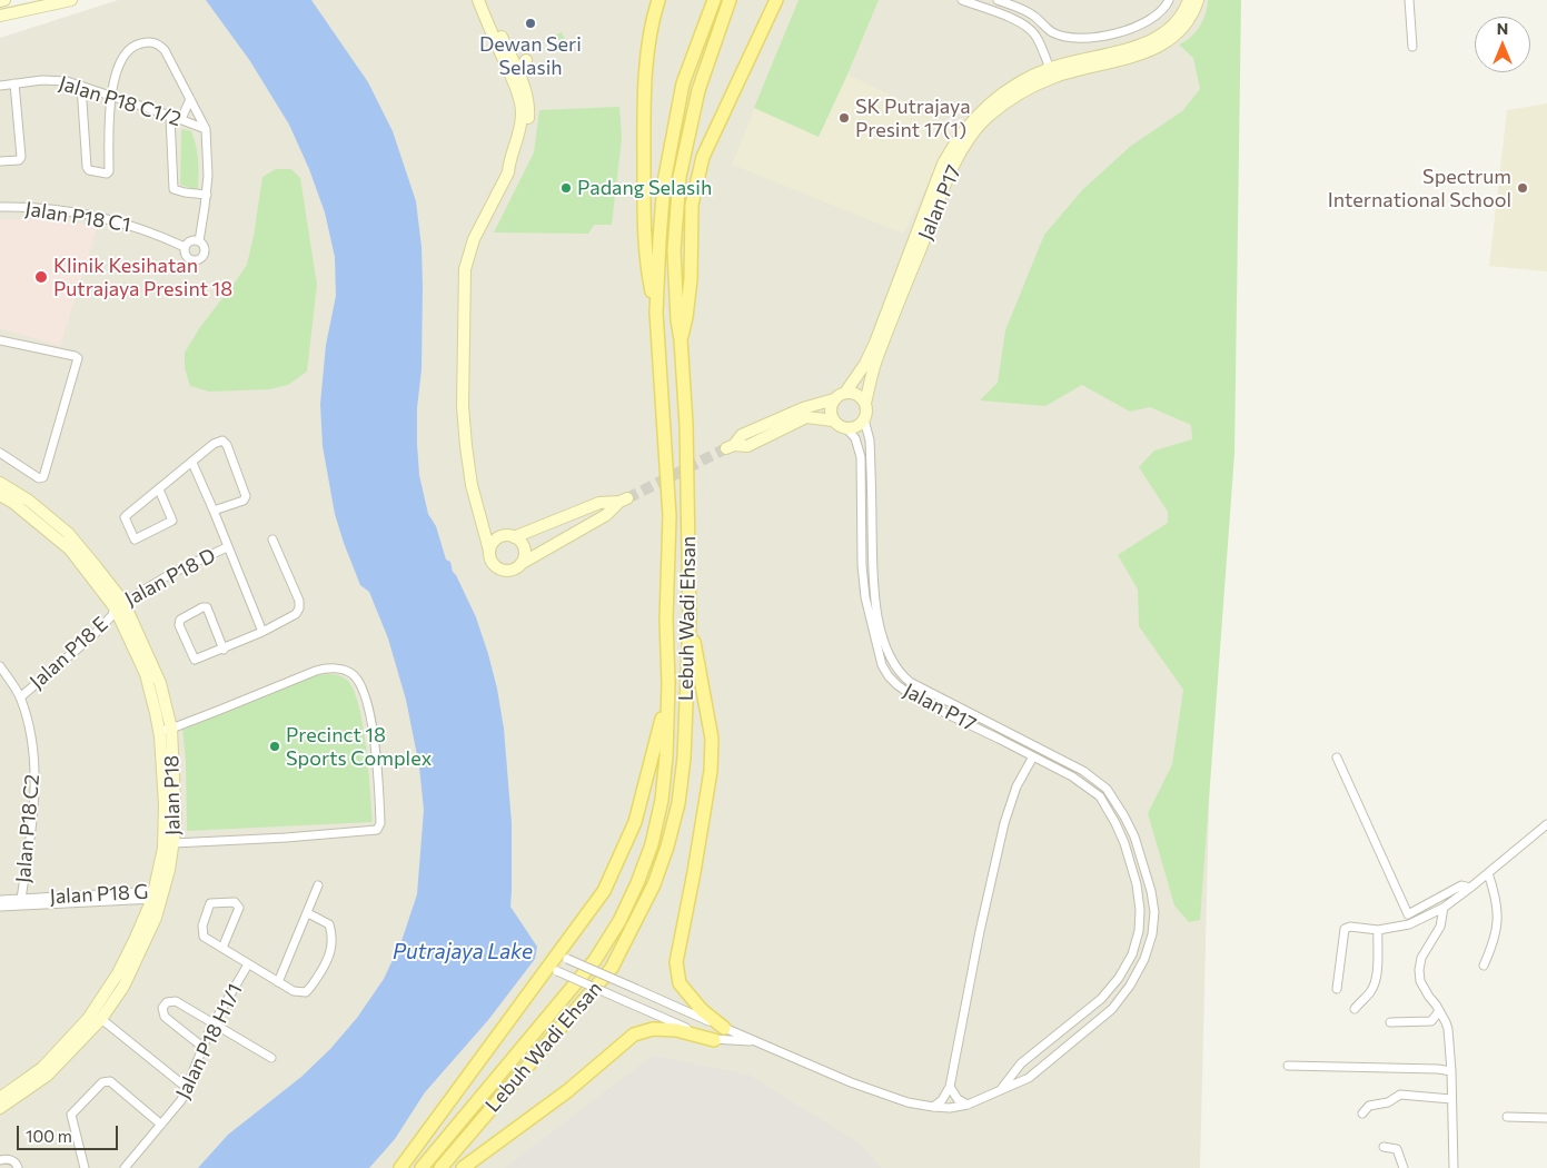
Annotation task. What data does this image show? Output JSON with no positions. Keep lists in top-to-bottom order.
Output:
{
  "streets": {
    "main road": ["Lebuh Wadi Ehsan"],
    "street": [
      "Jalan P18 C1/2",
      "Jalan P17",
      "Jalan P18 C1",
      "Jalan P18 D",
      "Jalan P18 E",
      "Jalan P18",
      "Jalan P18 C2",
      "Jalan P18 G",
      "Jalan P18 H1/1"
    ]
  },
  "crossings": [
    ["Jalan P18 D", "Jalan P18 E"],
    ["Jalan P18 D", "Jalan P18"],
    ["Jalan P18 E", "Jalan P18"],
    ["Jalan P18 E", "Jalan P18 C2"],
    ["Jalan P18", "Jalan P18 G"],
    ["Jalan P18 C2", "Jalan P18 G"]
  ],
  "water": ["Putrajaya Lake"],
  "places": [
    "Dewan Seri Selasih",
    "SK Putrajaya Presint 17(1)",
    "Padang Selasih",
    "Spectrum International School",
    "Klinik Kesihatan Putrajaya Presint 18",
    "Precinct 18 Sports Complex"
  ],
  "scale_bar": "100 m",
  "north": "top"
}
